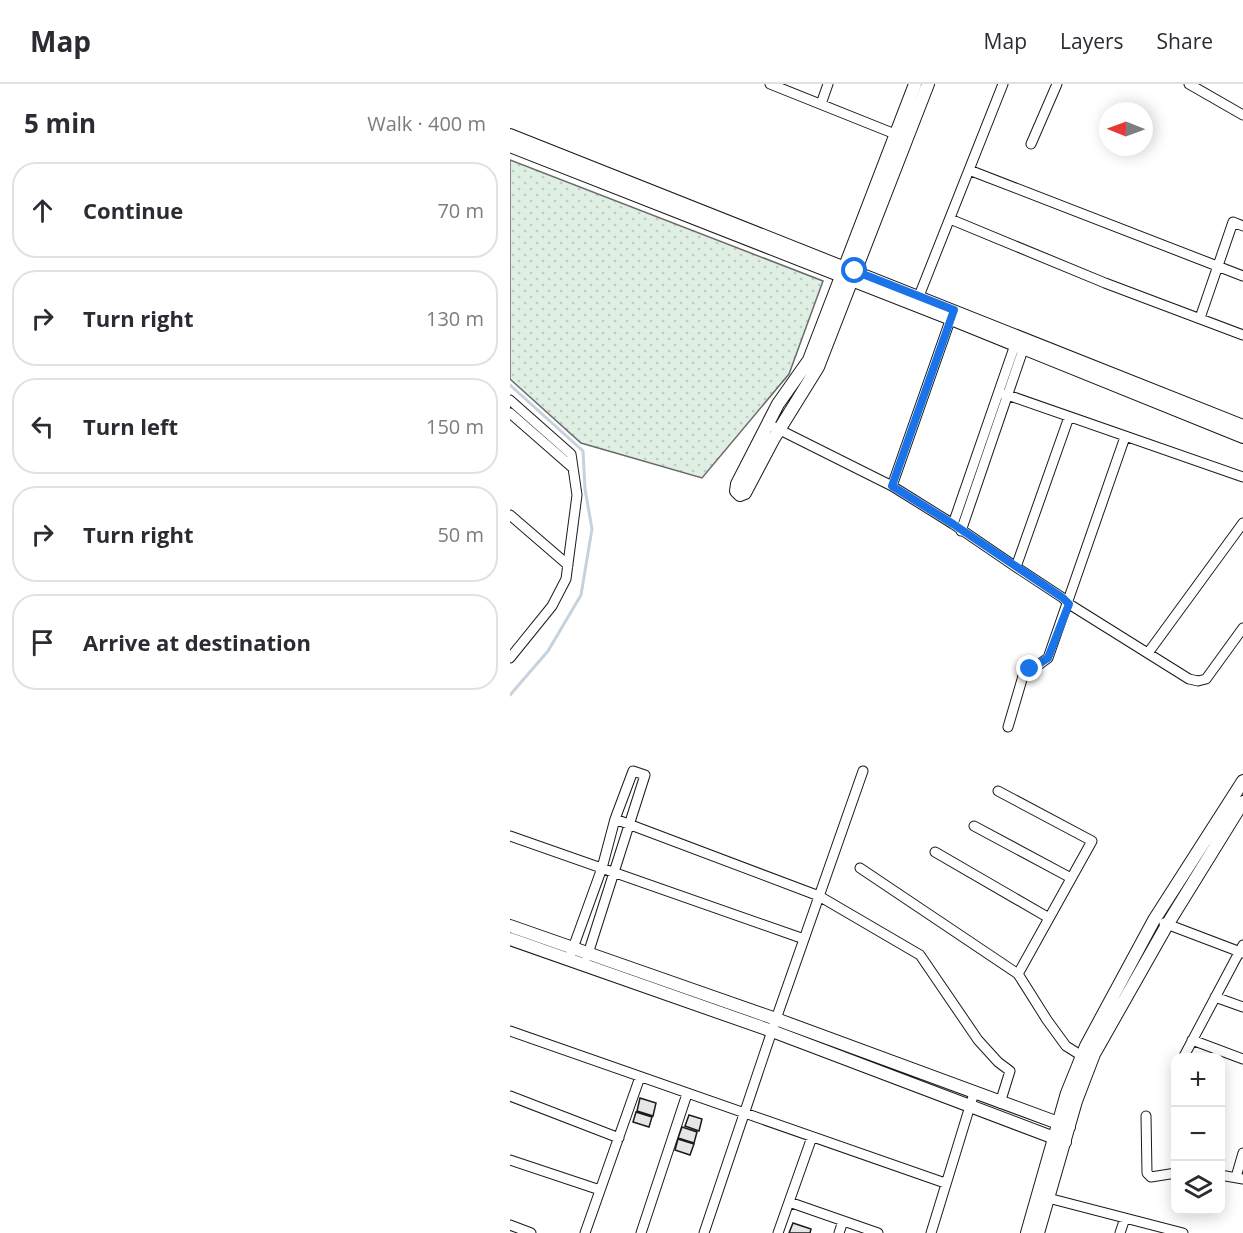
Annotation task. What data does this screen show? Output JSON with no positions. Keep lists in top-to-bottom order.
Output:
{
  "north": "left",
  "page": {
    "header": "Map",
    "nav": ["Map", "Layers", "Share"],
    "heading": ["5 min", "Walk · 400 m"],
    "list": [
      ["Continue", "70 m"],
      ["Turn right", "130 m"],
      ["Turn left", "150 m"],
      ["Turn right", "50 m"],
      "Arrive at destination"
    ],
    "map_buttons": ["+", "−"]
  }
}
